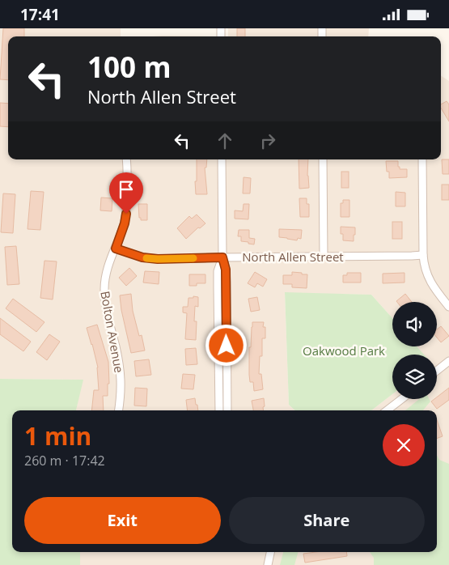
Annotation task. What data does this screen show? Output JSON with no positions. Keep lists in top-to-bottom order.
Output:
{
  "streets": {
    "street": ["North Allen Street", "Bolton Avenue"]
  },
  "crossings": [
    ["North Allen Street", "Bolton Avenue"]
  ],
  "parks": ["Oakwood Park"],
  "page": {
    "status": "17:41",
    "turn": ["100 m", "North Allen Street"],
    "heading": ["1 min", "260 m · 17:42"],
    "buttons": ["Exit", "Share"]
  }
}
